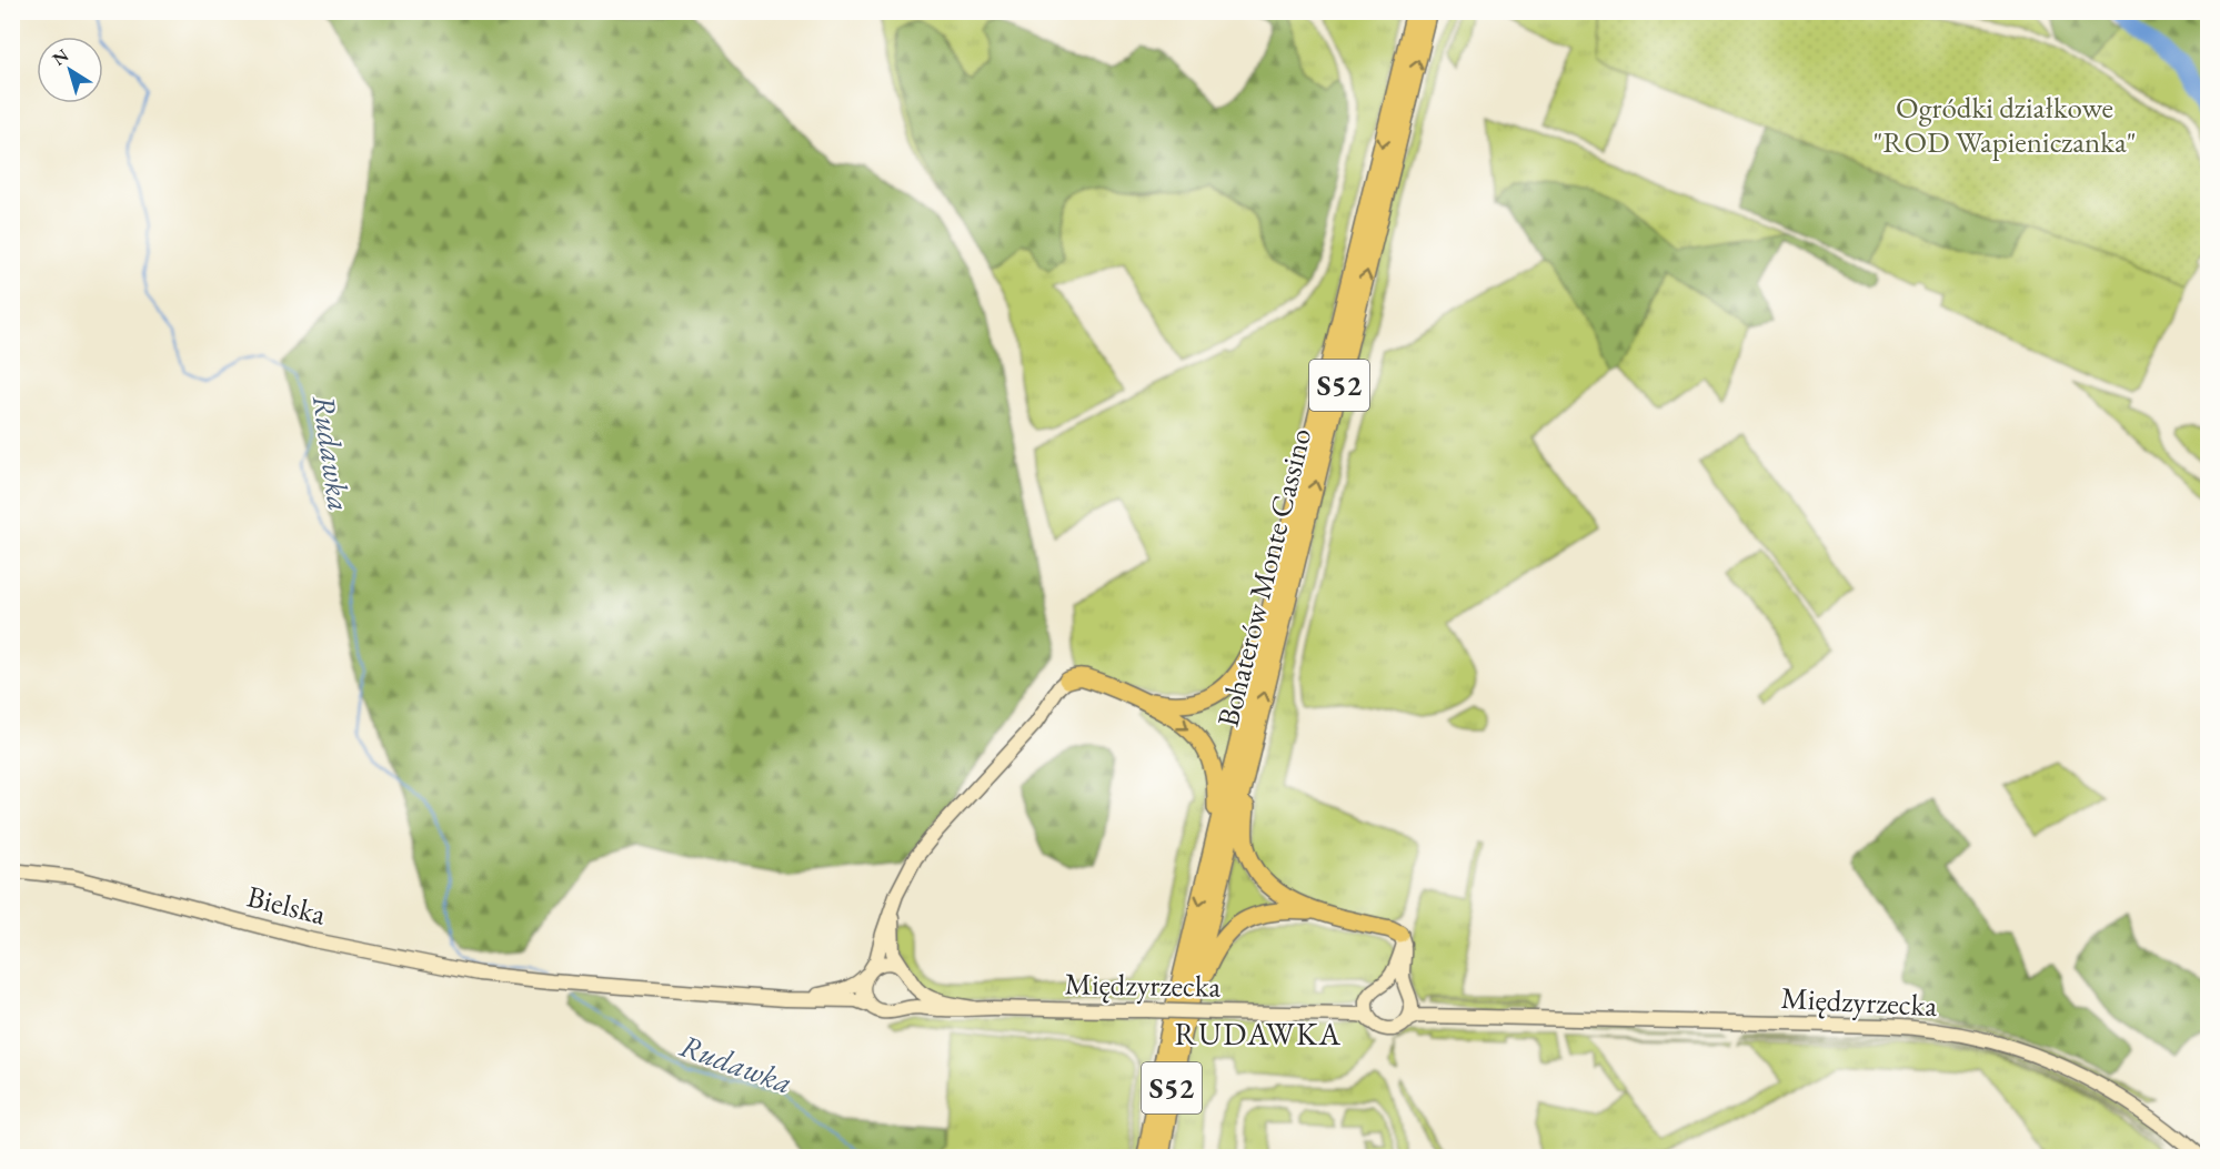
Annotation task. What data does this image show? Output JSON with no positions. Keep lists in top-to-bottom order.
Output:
{
  "streets": {
    "highway": ["S52", "Bohaterów Monte Cassino"],
    "main road": ["Bielska", "Międzyrzecka"]
  },
  "districts": ["RUDAWKA"],
  "water": ["Rudawka"],
  "parks": ["Ogródki działkowe \"ROD Wapieniczanka\""],
  "north": "top left"
}
